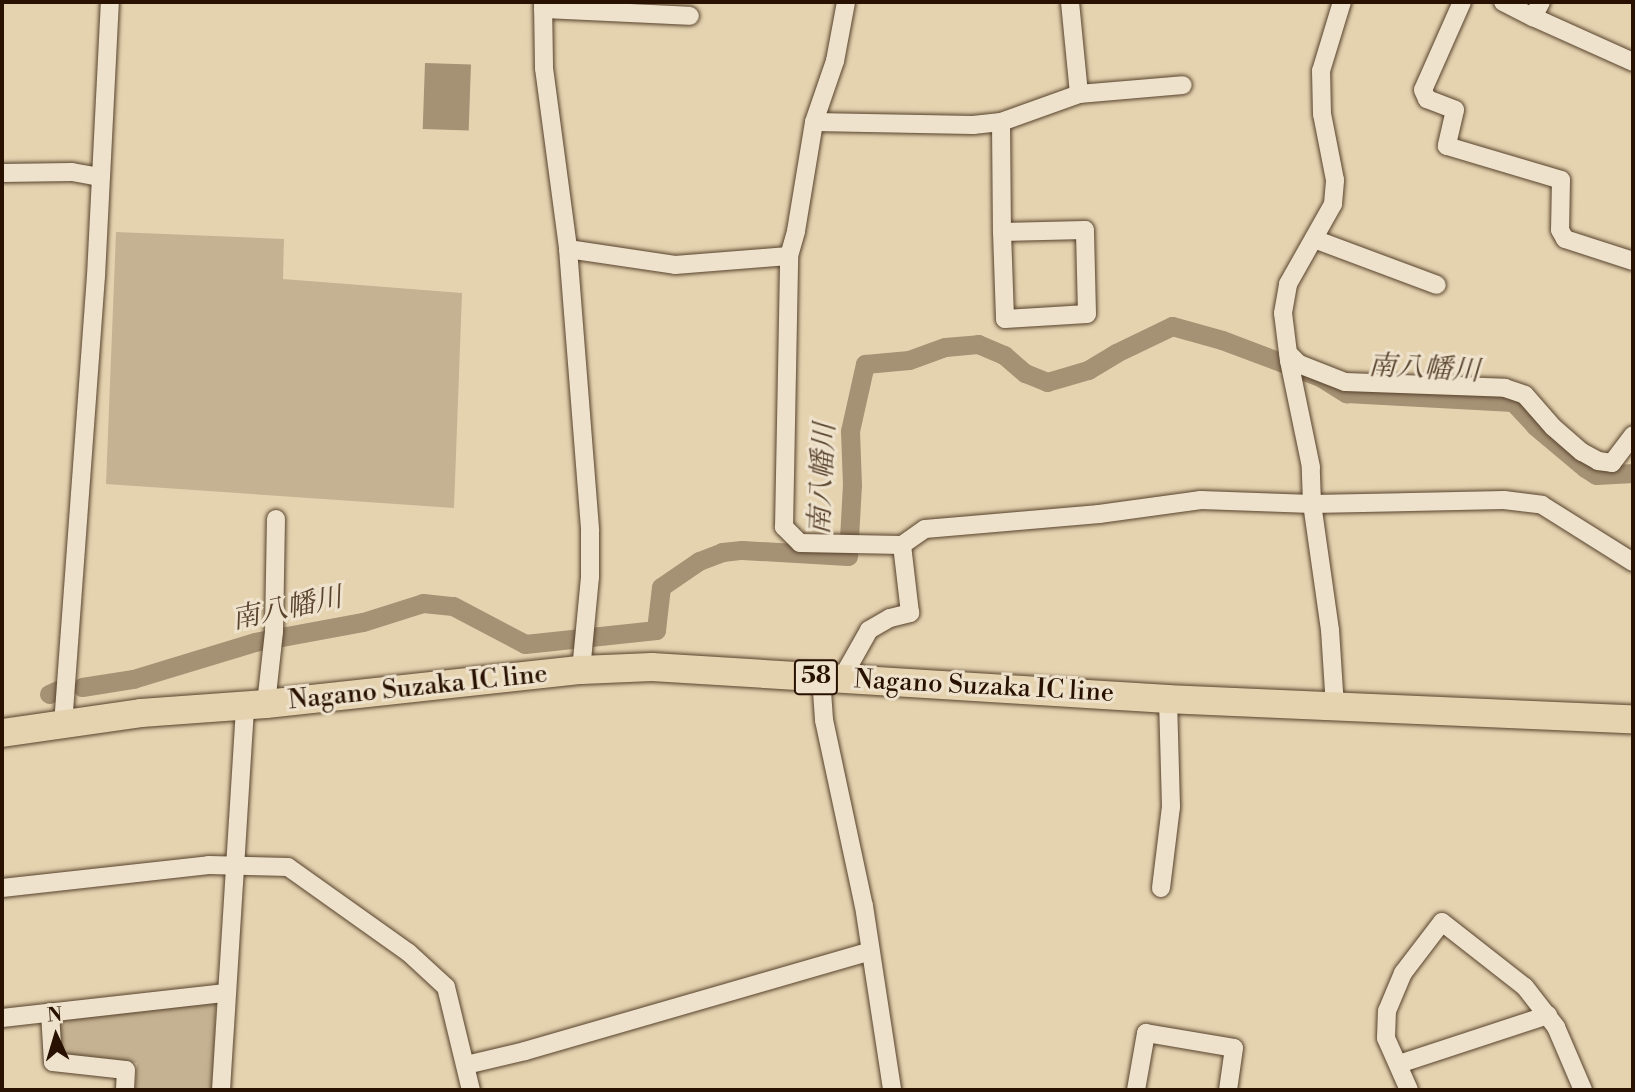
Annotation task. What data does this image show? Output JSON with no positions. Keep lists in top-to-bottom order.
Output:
{
  "streets": {
    "main road": ["58", "Nagano Suzaka IC line"]
  },
  "water": ["南八幡川"],
  "north": "top"
}
